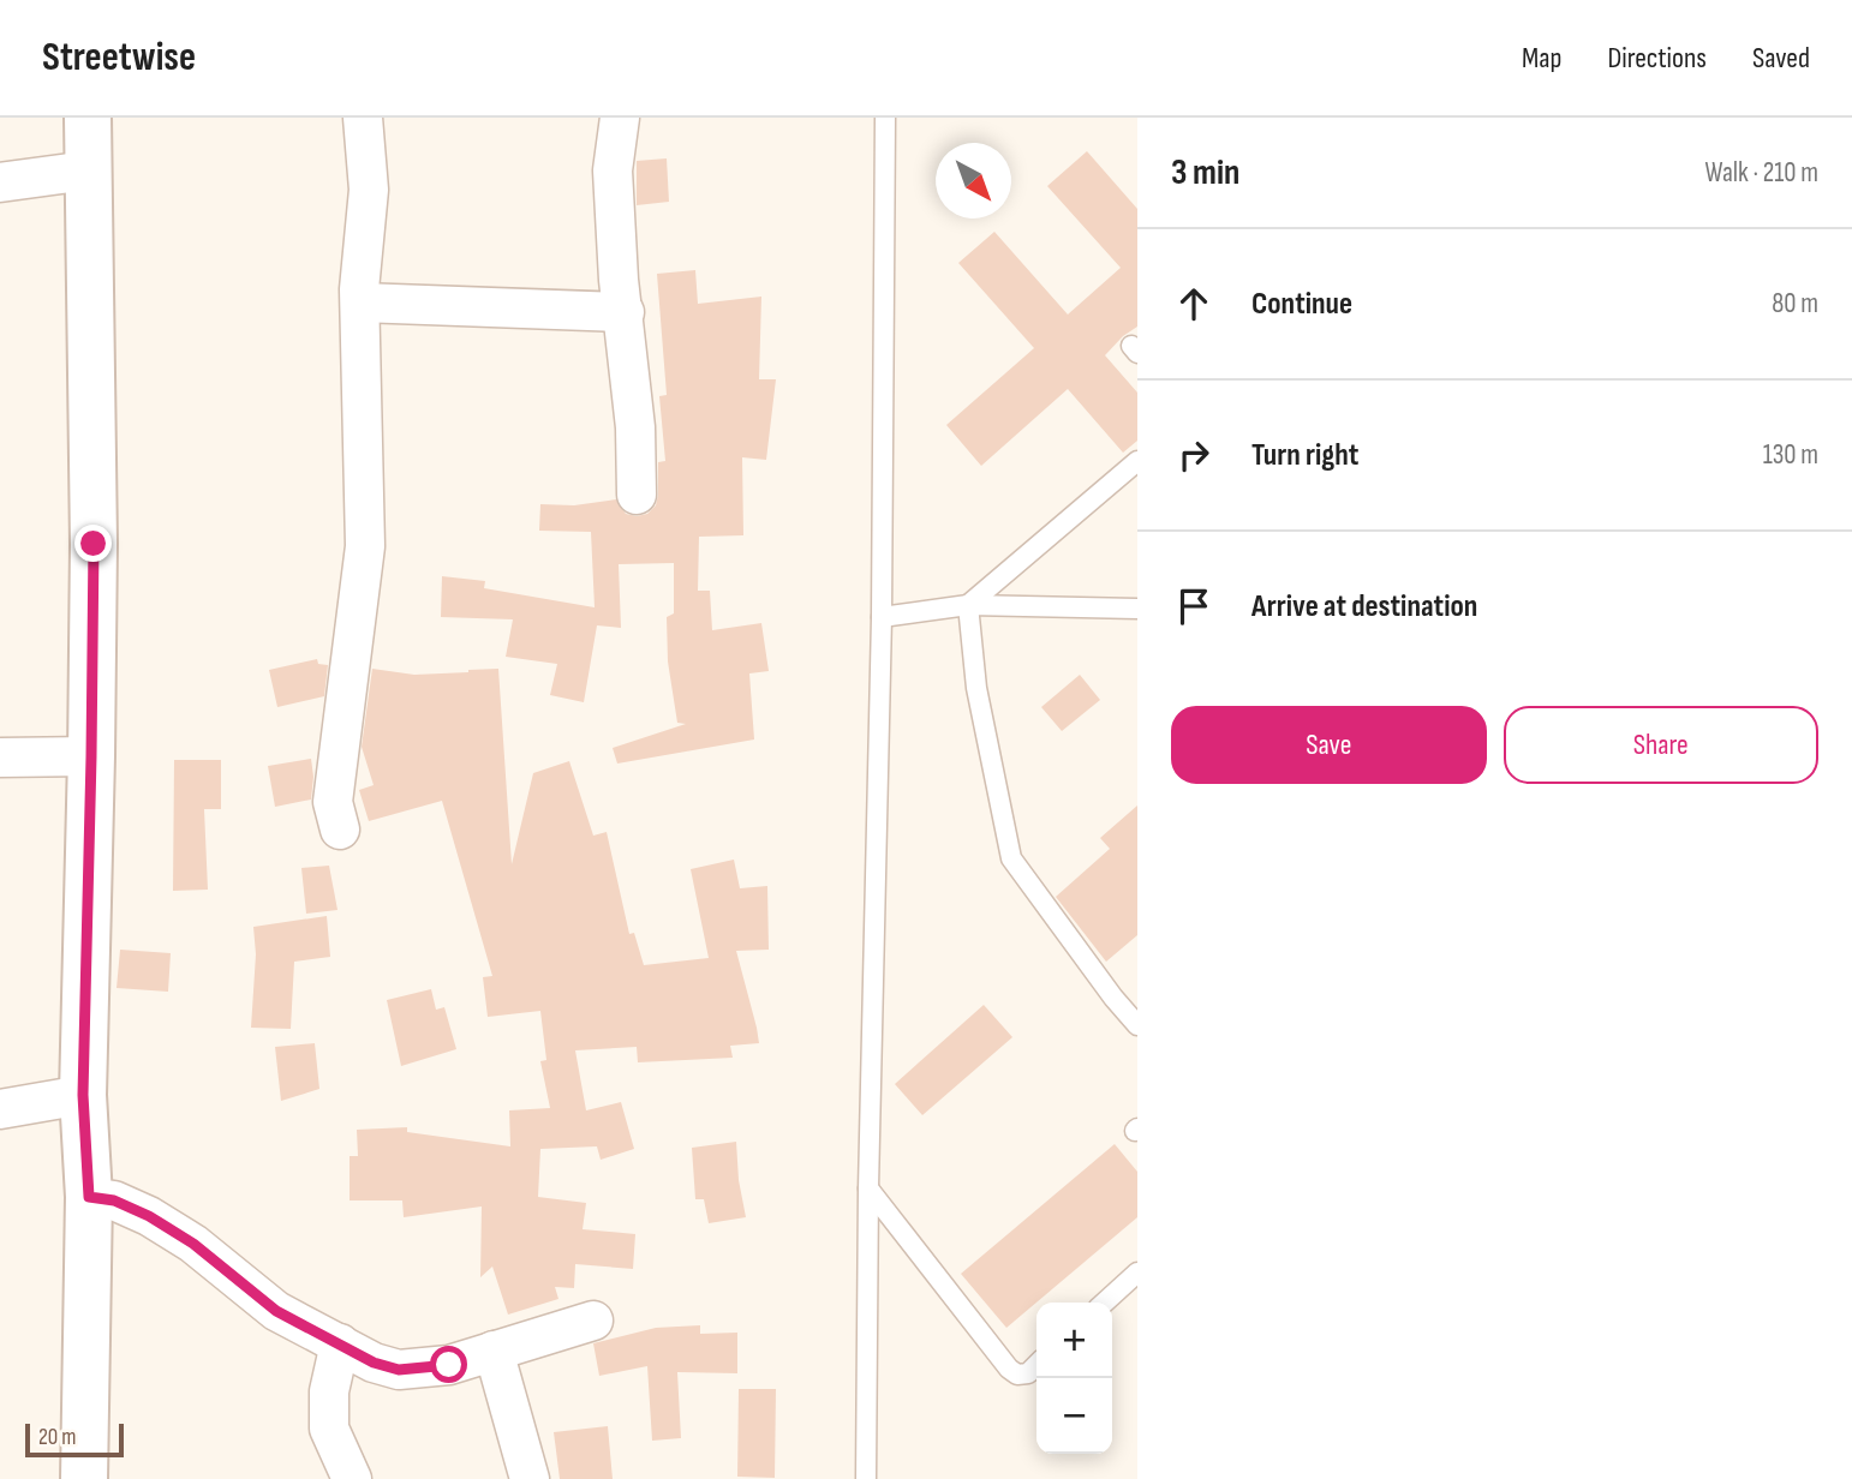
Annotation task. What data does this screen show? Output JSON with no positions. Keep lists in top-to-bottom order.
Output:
{
  "scale_bar": "20 m",
  "north": "bottom right",
  "page": {
    "header": "Streetwise",
    "nav": ["Map", "Directions", "Saved"],
    "heading": ["3 min", "Walk · 210 m"],
    "list": [
      ["Continue", "80 m"],
      ["Turn right", "130 m"],
      "Arrive at destination"
    ],
    "buttons": ["Save", "Share"],
    "map_buttons": ["+", "−"],
    "scale": "20 m"
  }
}
